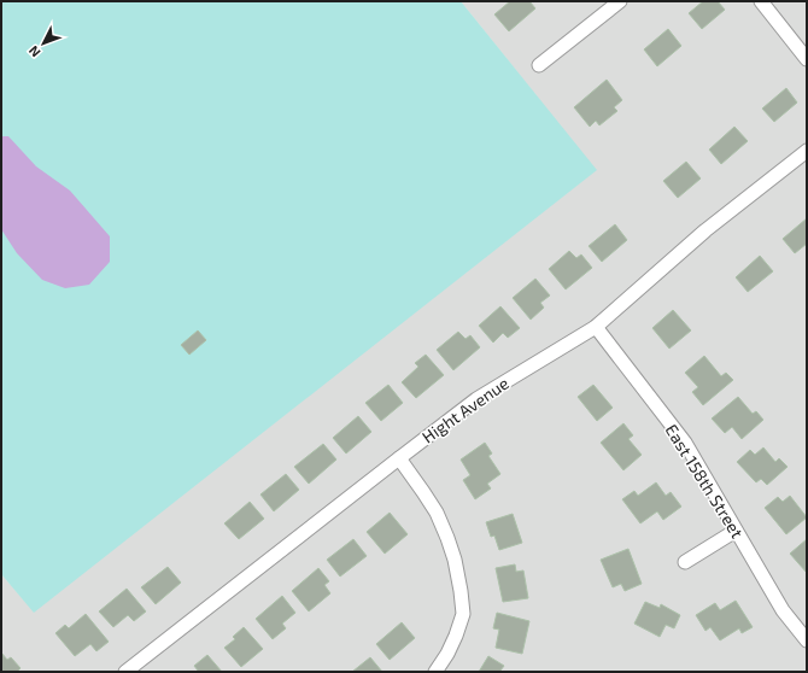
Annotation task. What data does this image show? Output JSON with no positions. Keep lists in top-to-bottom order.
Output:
{
  "streets": {
    "street": ["Hight Avenue", "East 158th Street"]
  },
  "crossings": [
    ["Hight Avenue", "East 158th Street"]
  ],
  "north": "bottom left"
}
